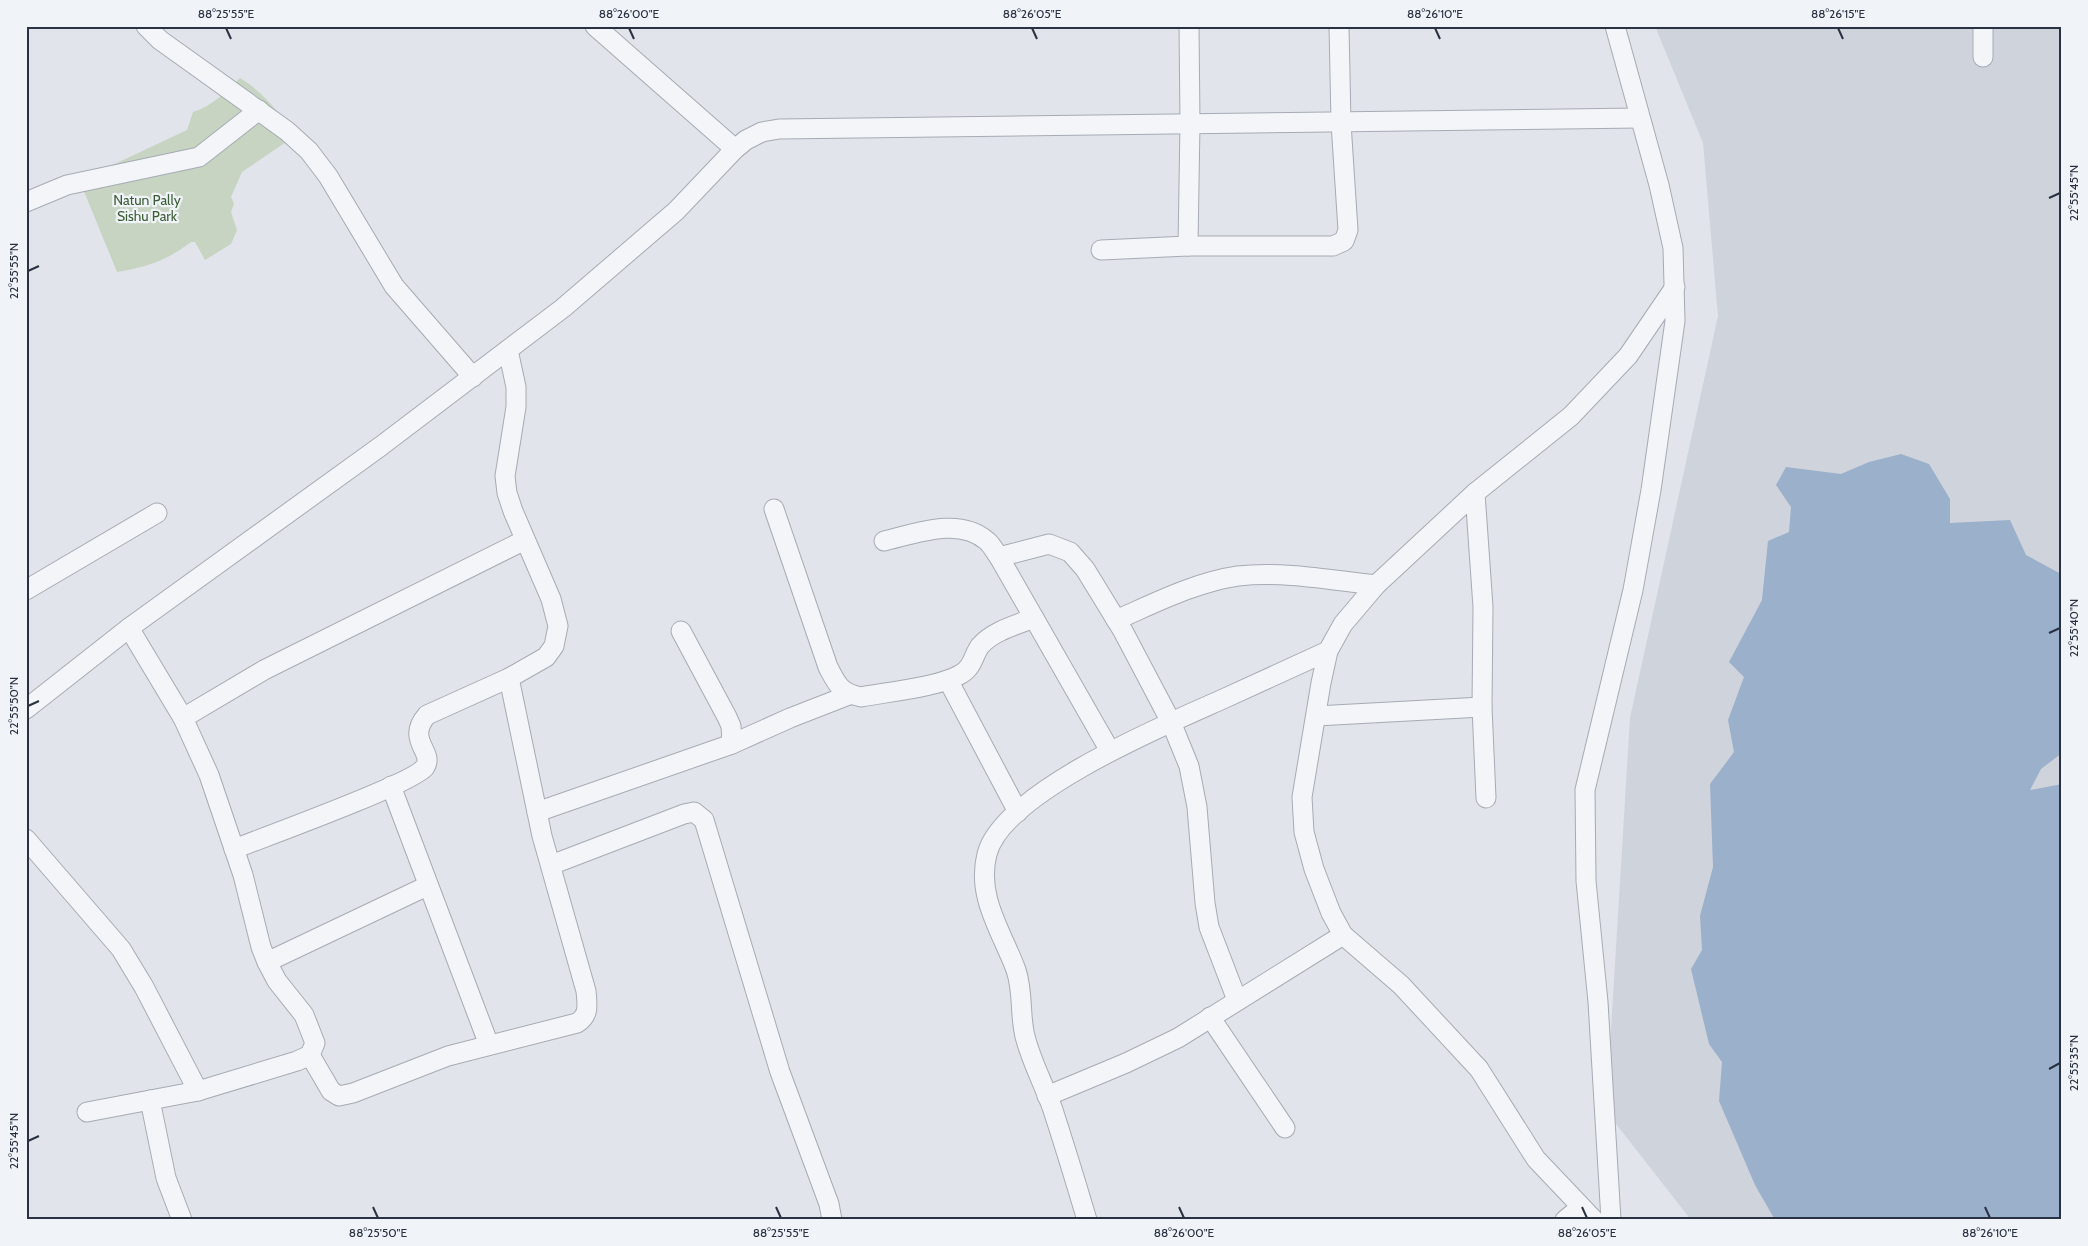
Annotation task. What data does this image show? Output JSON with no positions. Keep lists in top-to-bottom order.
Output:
{
  "parks": ["Natun Pally Sishu Park"],
  "coordinates": [
    "88°25'55\"E",
    "88°26'00\"E",
    "88°26'05\"E",
    "88°26'10\"E",
    "88°26'15\"E",
    "22°55'45\"N",
    "22°55'55\"N",
    "22°55'40\"N",
    "22°55'50\"N",
    "22°55'35\"N",
    "88°25'50\"E"
  ]
}
